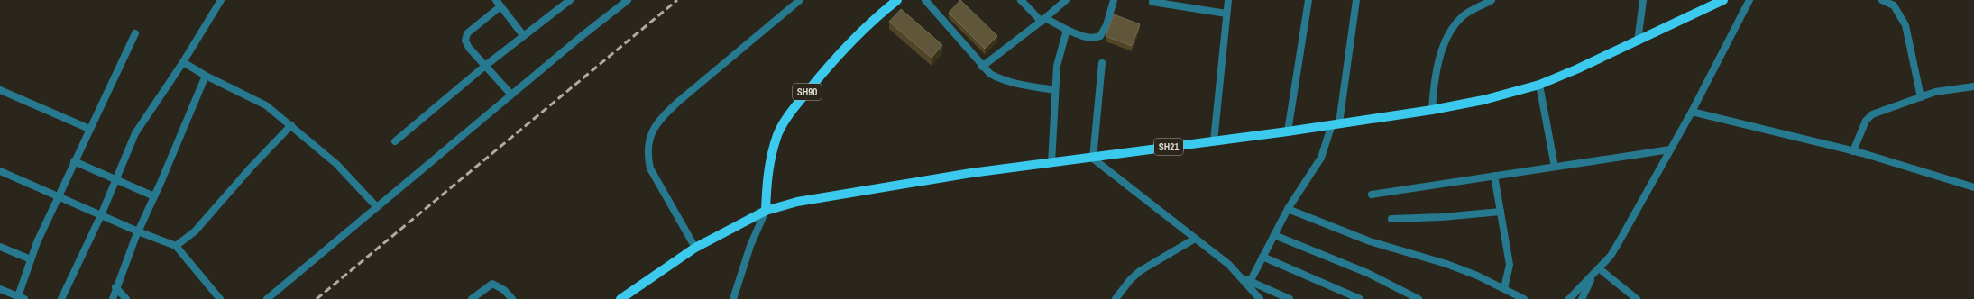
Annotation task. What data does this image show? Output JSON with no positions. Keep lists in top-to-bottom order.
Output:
{
  "streets": {
    "main road": ["SH90", "SH21"]
  },
  "crossings": [
    ["SH90", "SH21"]
  ]
}
